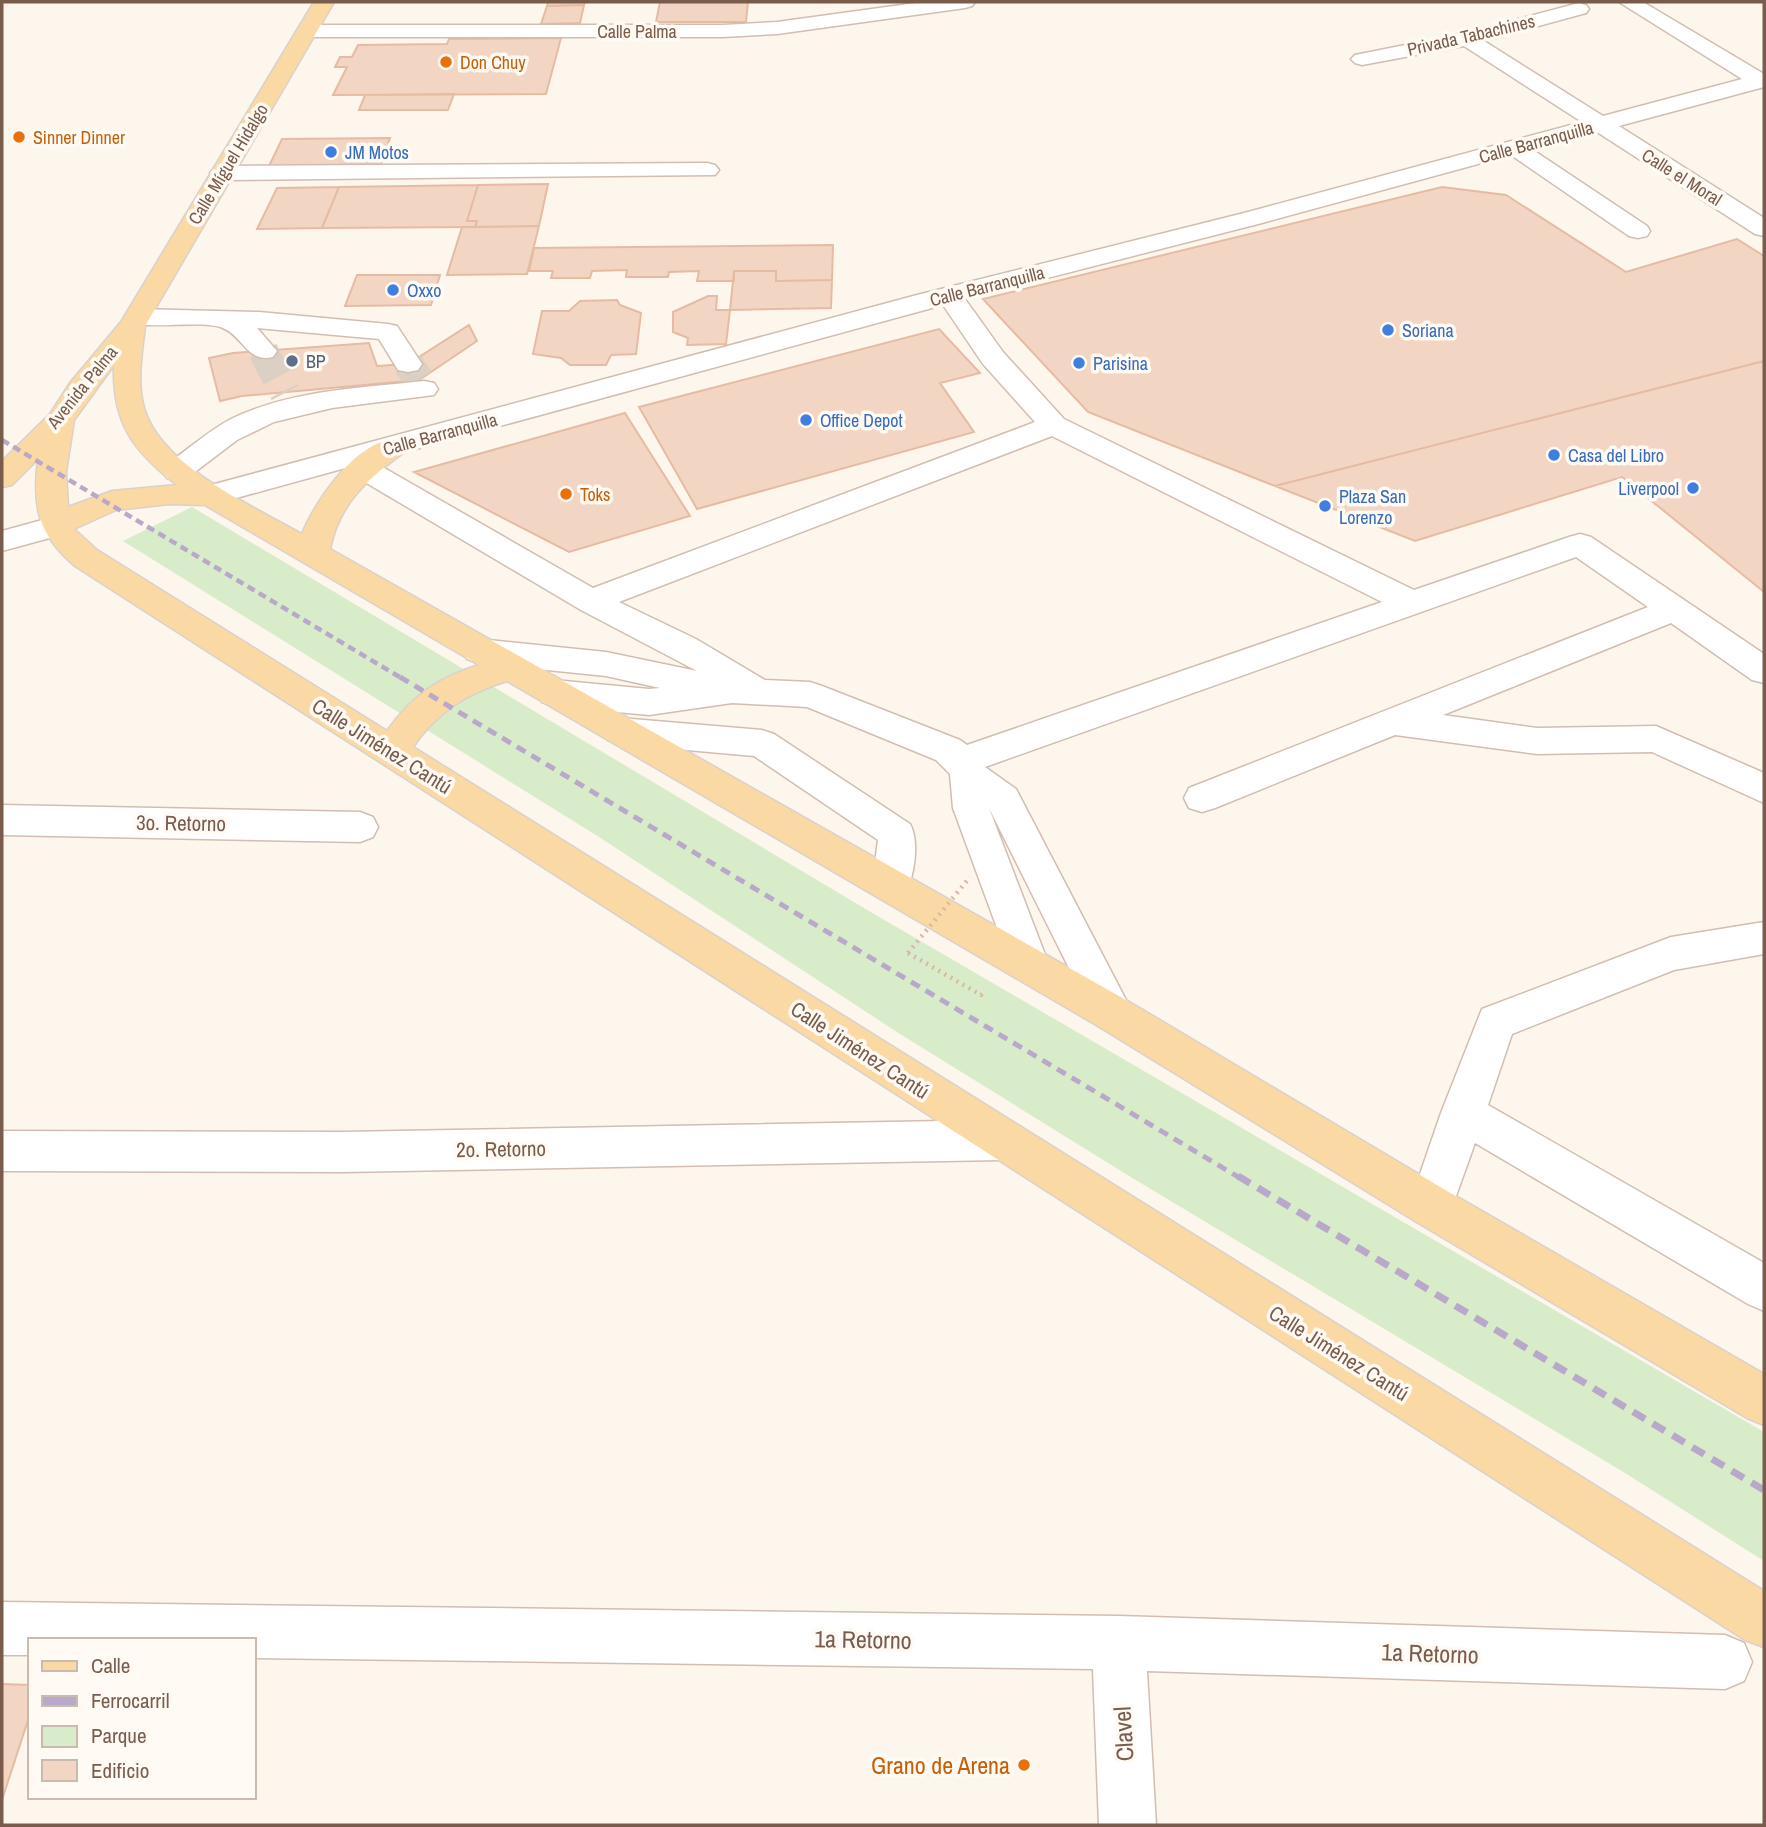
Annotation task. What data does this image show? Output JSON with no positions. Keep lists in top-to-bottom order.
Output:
{
  "streets": {
    "main road": ["Calle Míguel Hidalgo", "Avenida Palma", "Calle Jiménez Cantú"],
    "street": [
      "Calle Palma",
      "Privada Tabachines",
      "Calle Barranquilla",
      "Calle el Moral",
      "3o. Retorno",
      "2o. Retorno",
      "1a Retorno",
      "Clavel"
    ]
  },
  "crossings": [
    ["Calle Palma", "Calle Míguel Hidalgo"],
    ["Privada Tabachines", "Calle el Moral"],
    ["Calle Barranquilla", "Calle el Moral"],
    ["Calle Míguel Hidalgo", "Avenida Palma"],
    ["Calle Jiménez Cantú", "2o. Retorno"],
    ["1a Retorno", "Clavel"]
  ],
  "places": [
    "Don Chuy",
    "Sinner Dinner",
    "JM Motos",
    "Oxxo",
    "Soriana",
    "BP",
    "Parisina",
    "Office Depot",
    "Casa del Libro",
    "Liverpool",
    "Toks",
    "Plaza San Lorenzo",
    "Grano de Arena"
  ],
  "legend": [
    "Calle",
    "Ferrocarril",
    "Parque",
    "Edificio"
  ]
}
